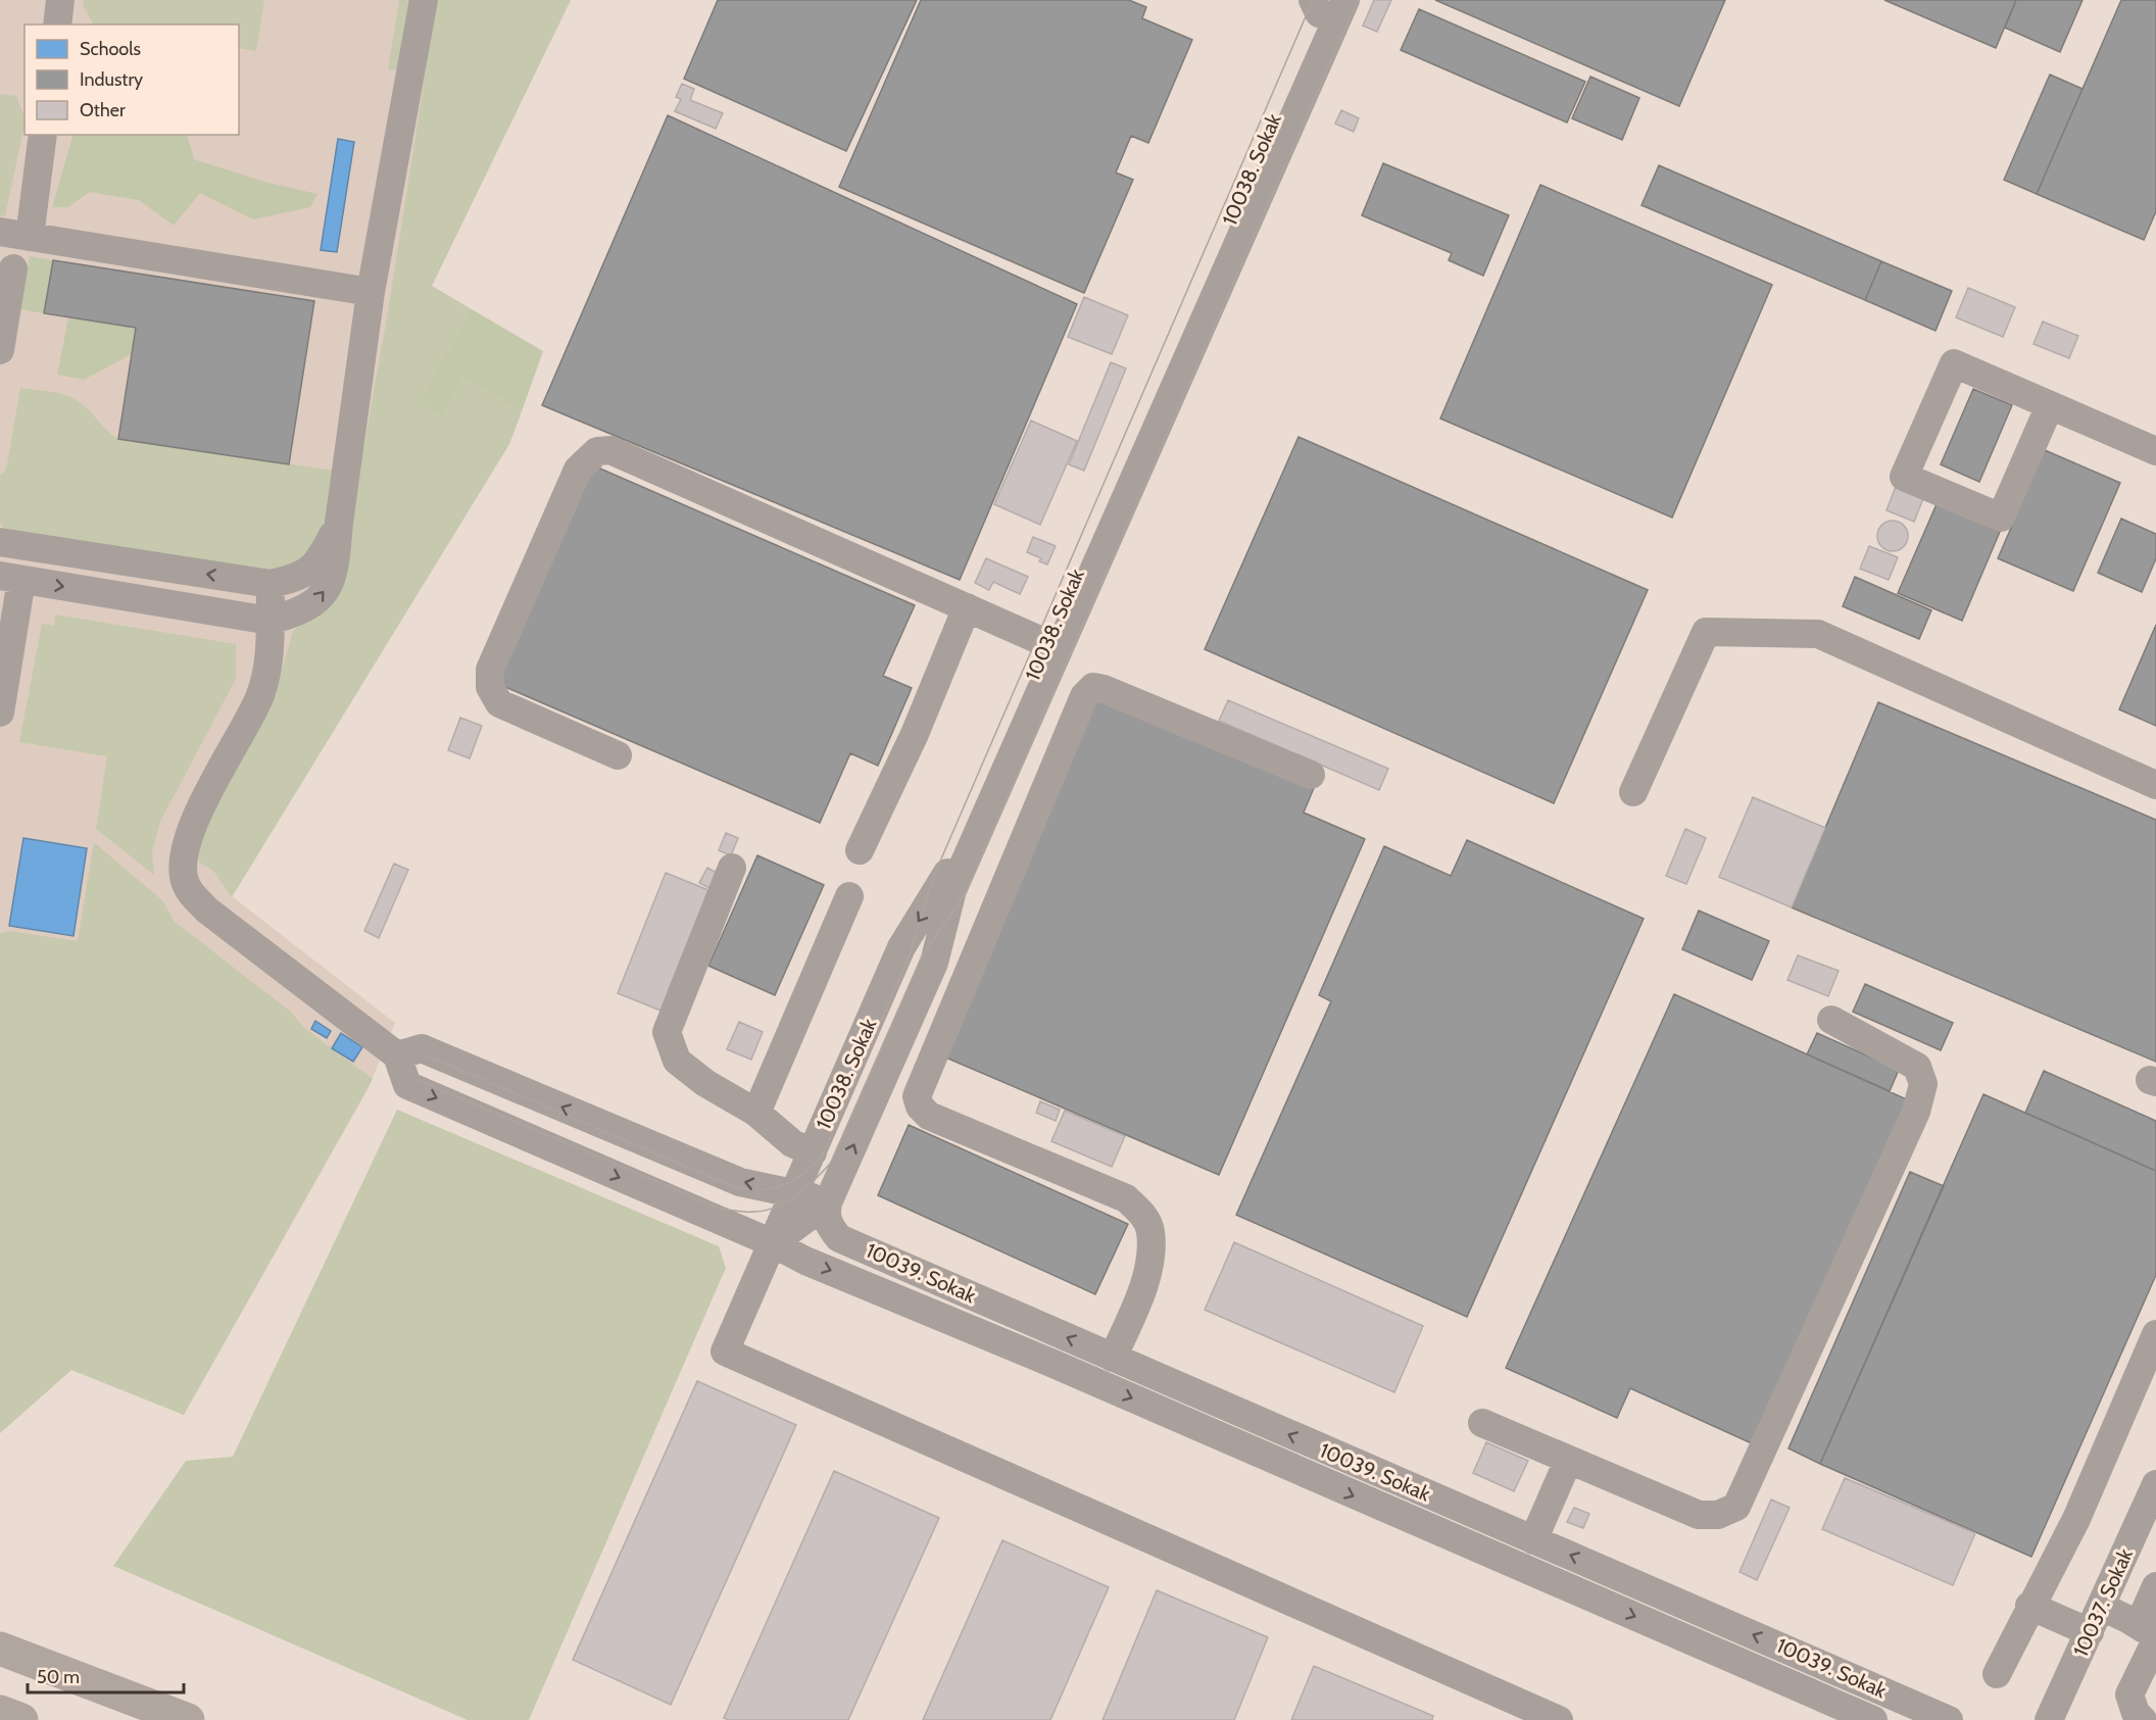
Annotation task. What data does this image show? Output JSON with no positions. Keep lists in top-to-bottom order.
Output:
{
  "streets": {
    "street": ["10038. Sokak", "10039. Sokak", "10037. Sokak"]
  },
  "crossings": [
    ["10038. Sokak", "10039. Sokak"]
  ],
  "legend": ["Schools", "Industry", "Other"],
  "scale_bar": "50 m"
}
